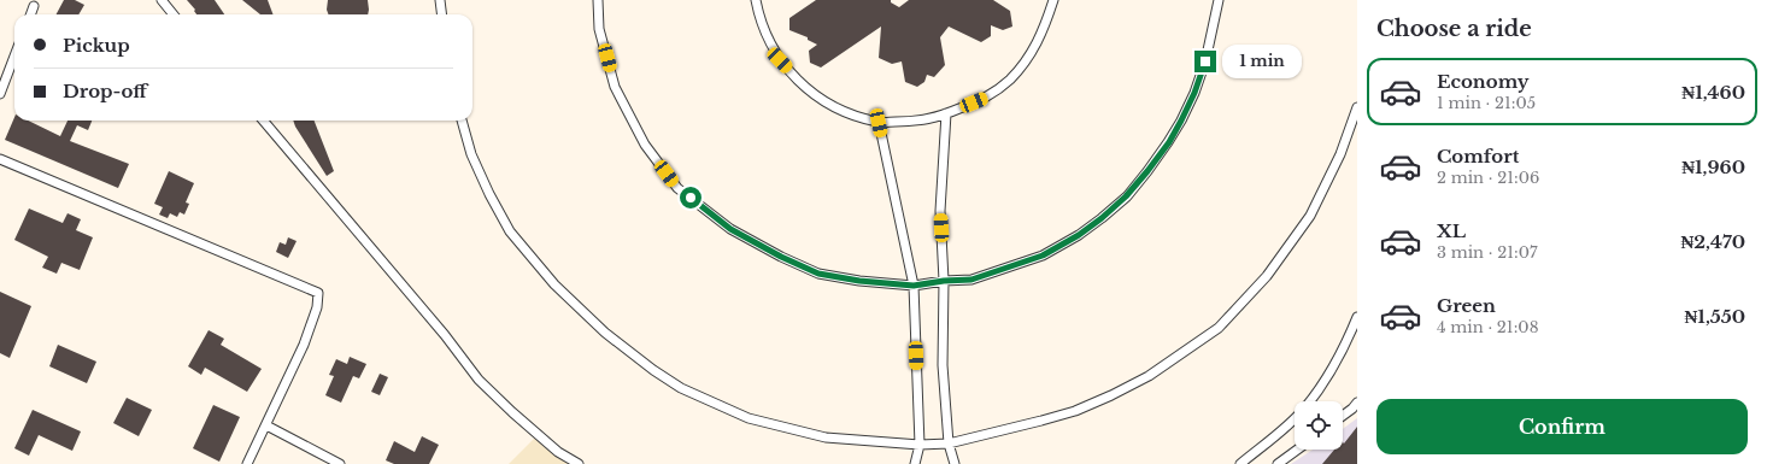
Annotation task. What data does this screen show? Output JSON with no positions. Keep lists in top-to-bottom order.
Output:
{
  "page": {
    "heading": "Choose a ride",
    "banner": ["Pickup", "Drop-off"],
    "bubble": "1 min",
    "list": [
      {
        "name": "Economy",
        "note": "1 min · 21:05",
        "value": "₦1,460"
      },
      {
        "name": "Comfort",
        "note": "2 min · 21:06",
        "value": "₦1,960"
      },
      {
        "name": "XL",
        "note": "3 min · 21:07",
        "value": "₦2,470"
      },
      {
        "name": "Green",
        "note": "4 min · 21:08",
        "value": "₦1,550"
      }
    ],
    "buttons": "Confirm"
  }
}
